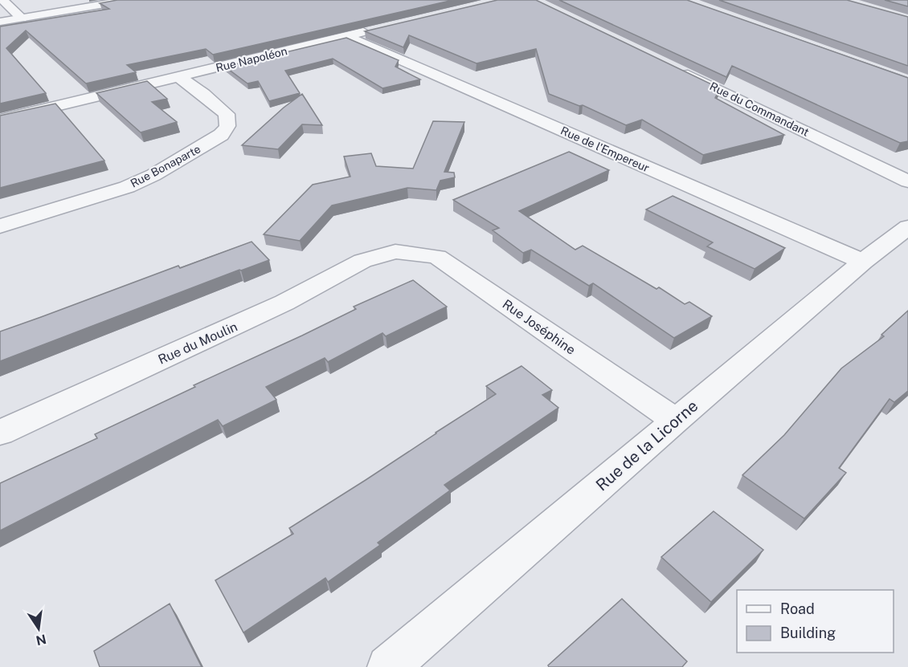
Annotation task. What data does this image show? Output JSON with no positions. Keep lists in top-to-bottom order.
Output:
{
  "streets": {
    "street": [
      "Rue Napoléon",
      "Rue du Commandant",
      "Rue de l'Empereur",
      "Rue Bonaparte",
      "Rue Joséphine",
      "Rue du Moulin",
      "Rue de la Licorne"
    ]
  },
  "crossings": [
    ["Rue Napoléon", "Rue de l'Empereur"],
    ["Rue Napoléon", "Rue Bonaparte"],
    ["Rue de l'Empereur", "Rue de la Licorne"],
    ["Rue Joséphine", "Rue du Moulin"],
    ["Rue Joséphine", "Rue de la Licorne"]
  ],
  "legend": ["Road", "Building"],
  "north": "bottom"
}
